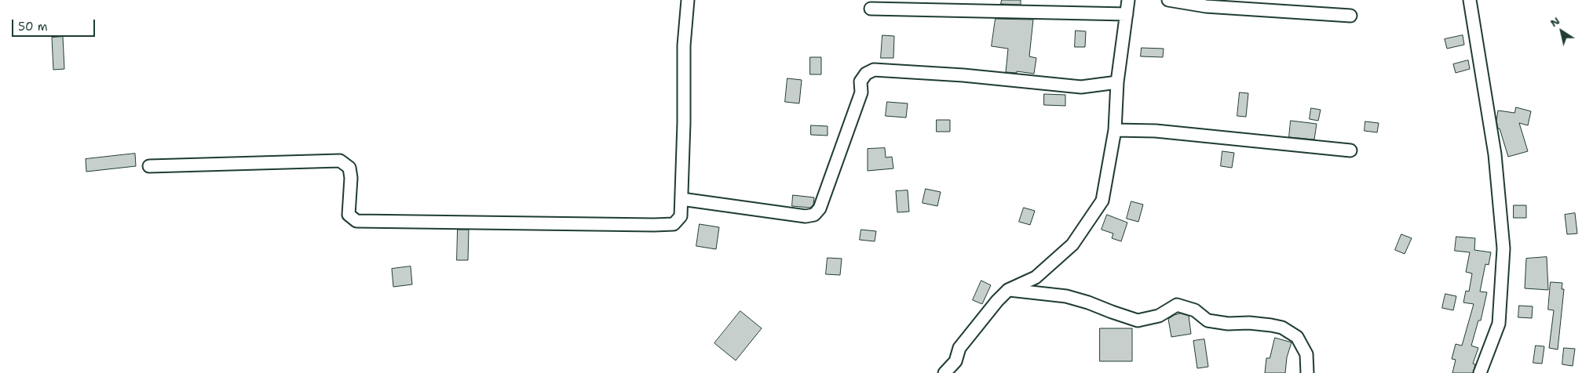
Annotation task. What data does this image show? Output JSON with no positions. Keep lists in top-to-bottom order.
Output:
{
  "scale_bar": "50 m",
  "north": "top left"
}
